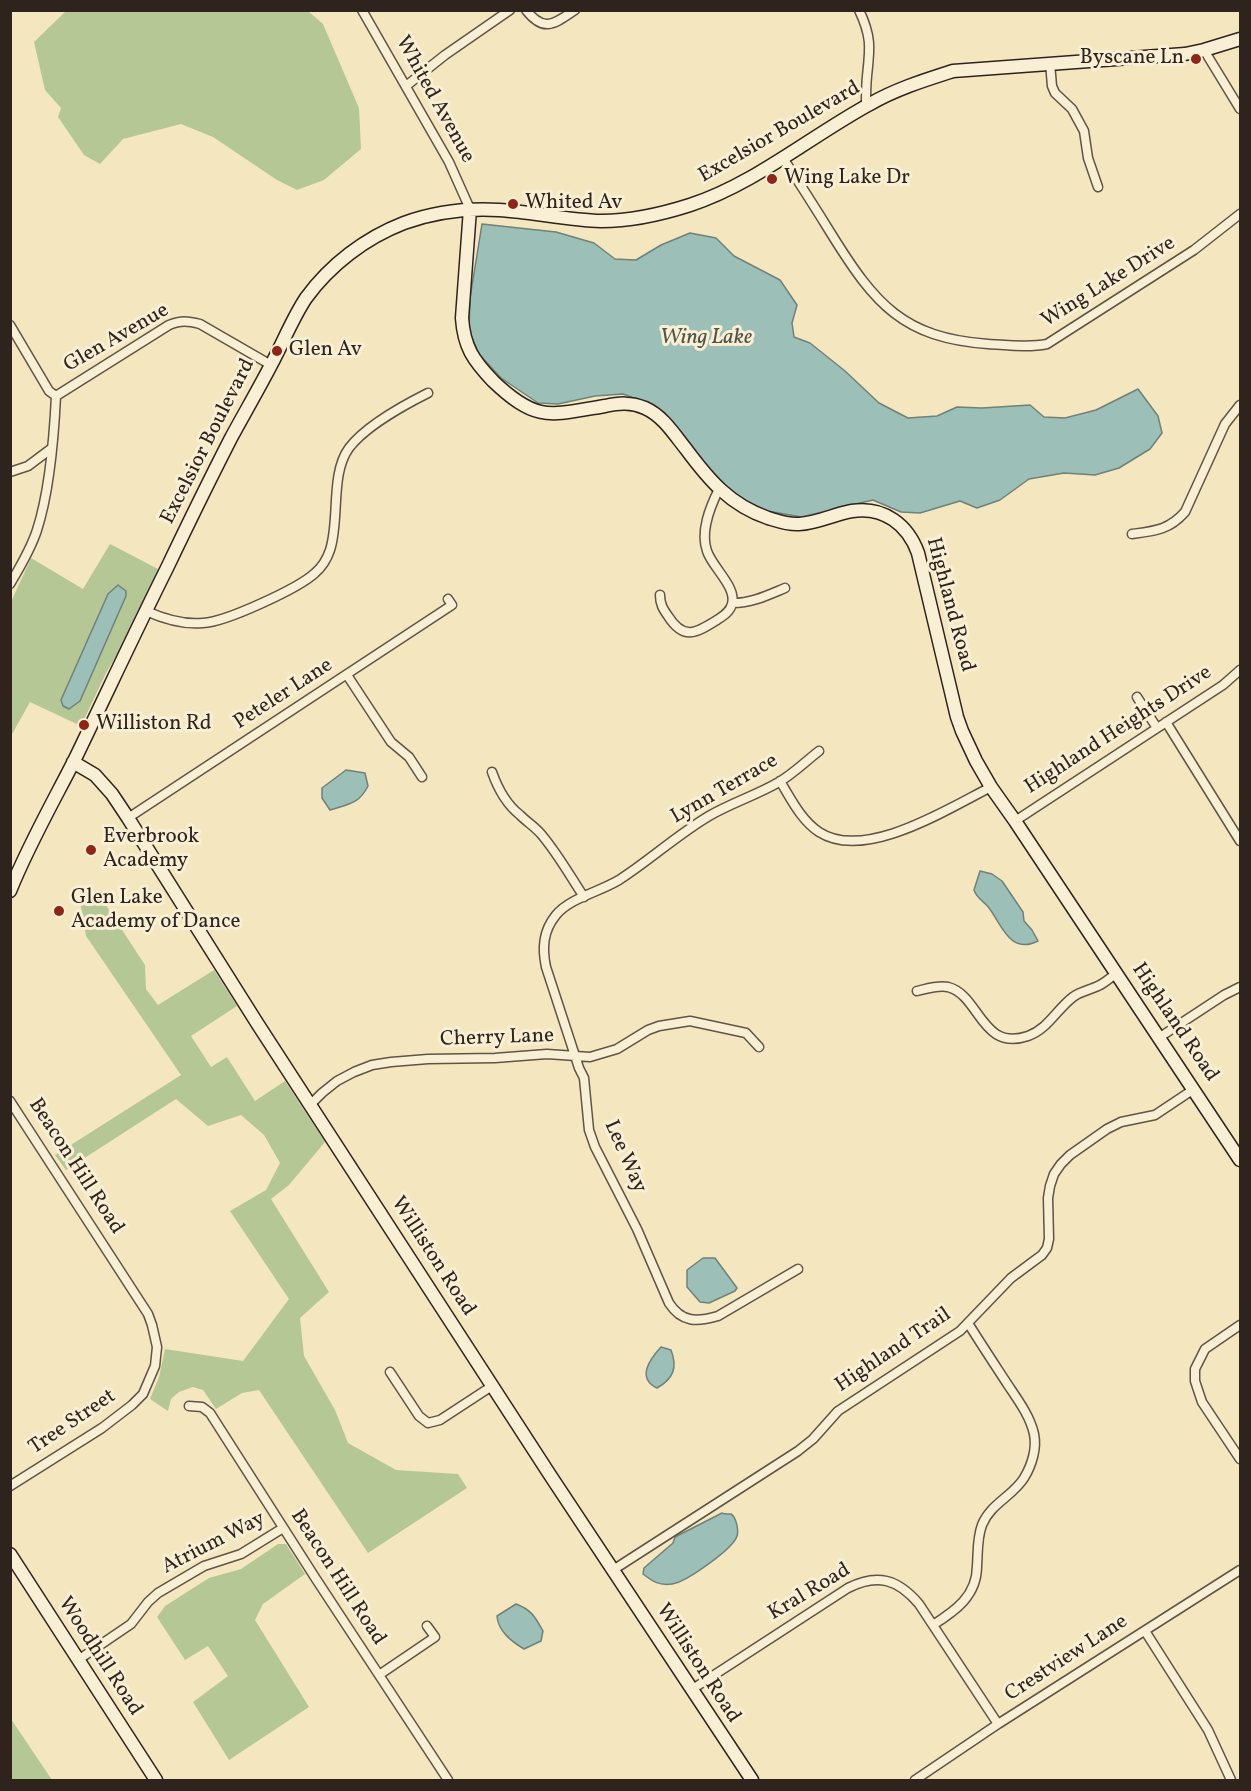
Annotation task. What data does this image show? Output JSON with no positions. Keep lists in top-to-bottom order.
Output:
{
  "streets": {
    "main road": [
      "Excelsior Boulevard",
      "Highland Road",
      "Williston Road",
      "Woodhill Road"
    ],
    "street": [
      "Whited Avenue",
      "Wing Lake Drive",
      "Glen Avenue",
      "Peteler Lane",
      "Highland Heights Drive",
      "Lynn Terrace",
      "Cherry Lane",
      "Lee Way",
      "Beacon Hill Road",
      "Highland Trail",
      "Tree Street",
      "Atrium Way",
      "Kral Road",
      "Crestview Lane"
    ]
  },
  "crossings": [
    ["Whited Avenue", "Excelsior Boulevard"],
    ["Whited Avenue", "Highland Road"],
    ["Excelsior Boulevard", "Wing Lake Drive"],
    ["Excelsior Boulevard", "Glen Avenue"],
    ["Excelsior Boulevard", "Highland Road"],
    ["Excelsior Boulevard", "Williston Road"],
    ["Highland Road", "Highland Heights Drive"],
    ["Highland Road", "Highland Trail"],
    ["Peteler Lane", "Williston Road"],
    ["Highland Heights Drive", "Lynn Terrace"],
    ["Lynn Terrace", "Lee Way"],
    ["Cherry Lane", "Lee Way"],
    ["Cherry Lane", "Williston Road"],
    ["Beacon Hill Road", "Tree Street"],
    ["Beacon Hill Road", "Atrium Way"],
    ["Williston Road", "Highland Trail"],
    ["Williston Road", "Kral Road"],
    ["Atrium Way", "Woodhill Road"],
    ["Kral Road", "Crestview Lane"]
  ],
  "water": ["Wing Lake"],
  "places": [
    "Byscane Ln",
    "Wing Lake Dr",
    "Whited Av",
    "Glen Av",
    "Williston Rd",
    "Everbrook Academy",
    "Glen Lake Academy of Dance"
  ]
}
